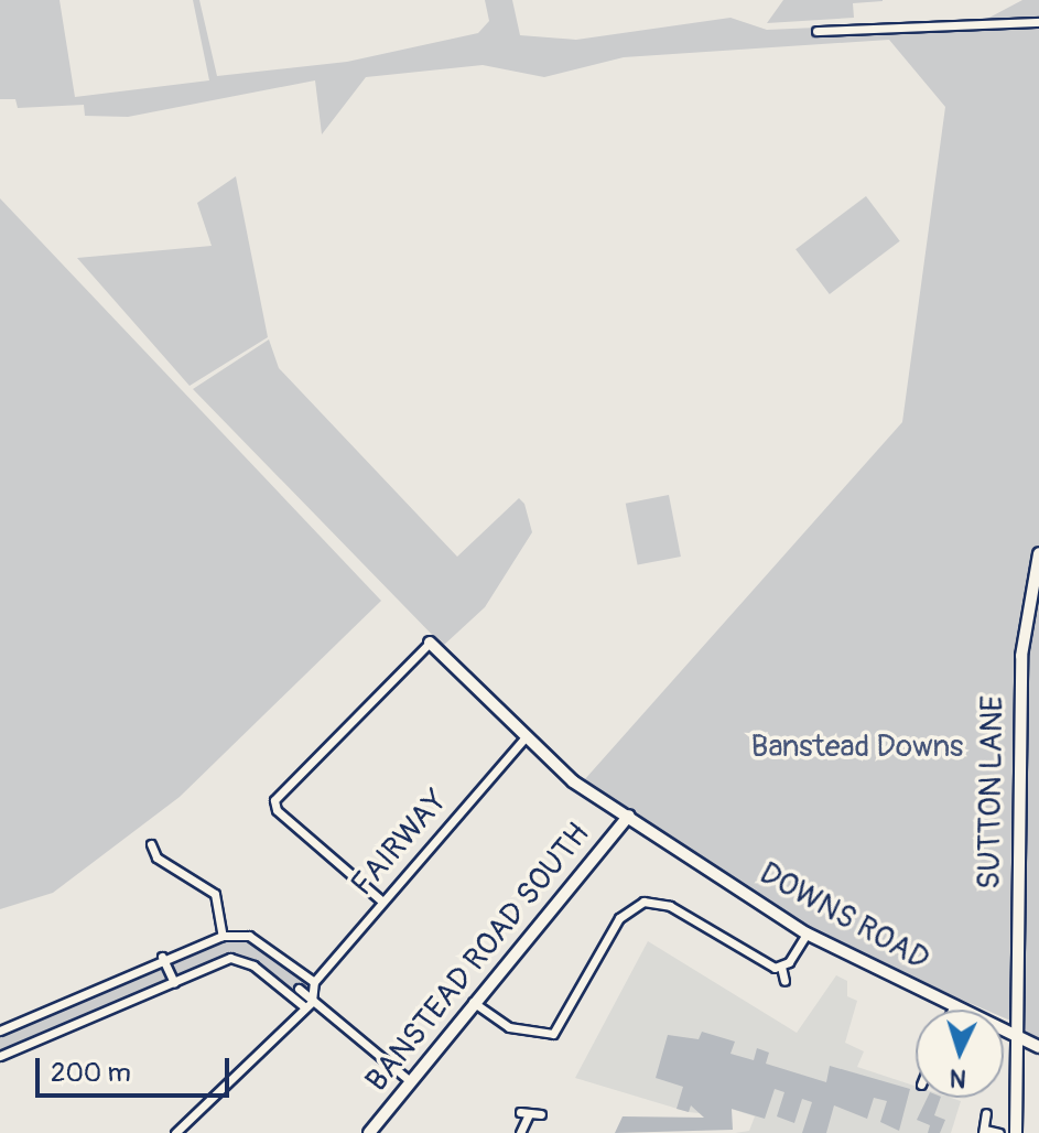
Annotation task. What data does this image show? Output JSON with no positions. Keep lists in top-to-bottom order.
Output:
{
  "streets": {
    "street": [
      "SUTTON LANE",
      "FAIRWAY",
      "DOWNS ROAD",
      "BANSTEAD ROAD SOUTH"
    ]
  },
  "crossings": [
    ["SUTTON LANE", "DOWNS ROAD"],
    ["FAIRWAY", "DOWNS ROAD"],
    ["DOWNS ROAD", "BANSTEAD ROAD SOUTH"]
  ],
  "parks": ["Banstead Downs"],
  "scale_bar": "200 m",
  "north": "bottom"
}
